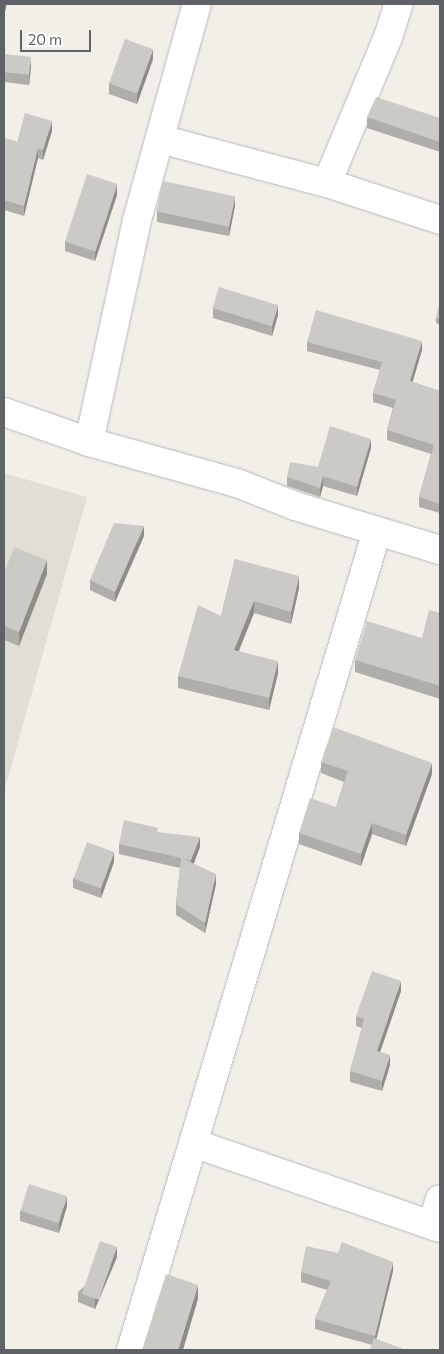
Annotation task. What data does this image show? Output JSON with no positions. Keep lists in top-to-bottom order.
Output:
{
  "scale_bar": "20 m"
}
